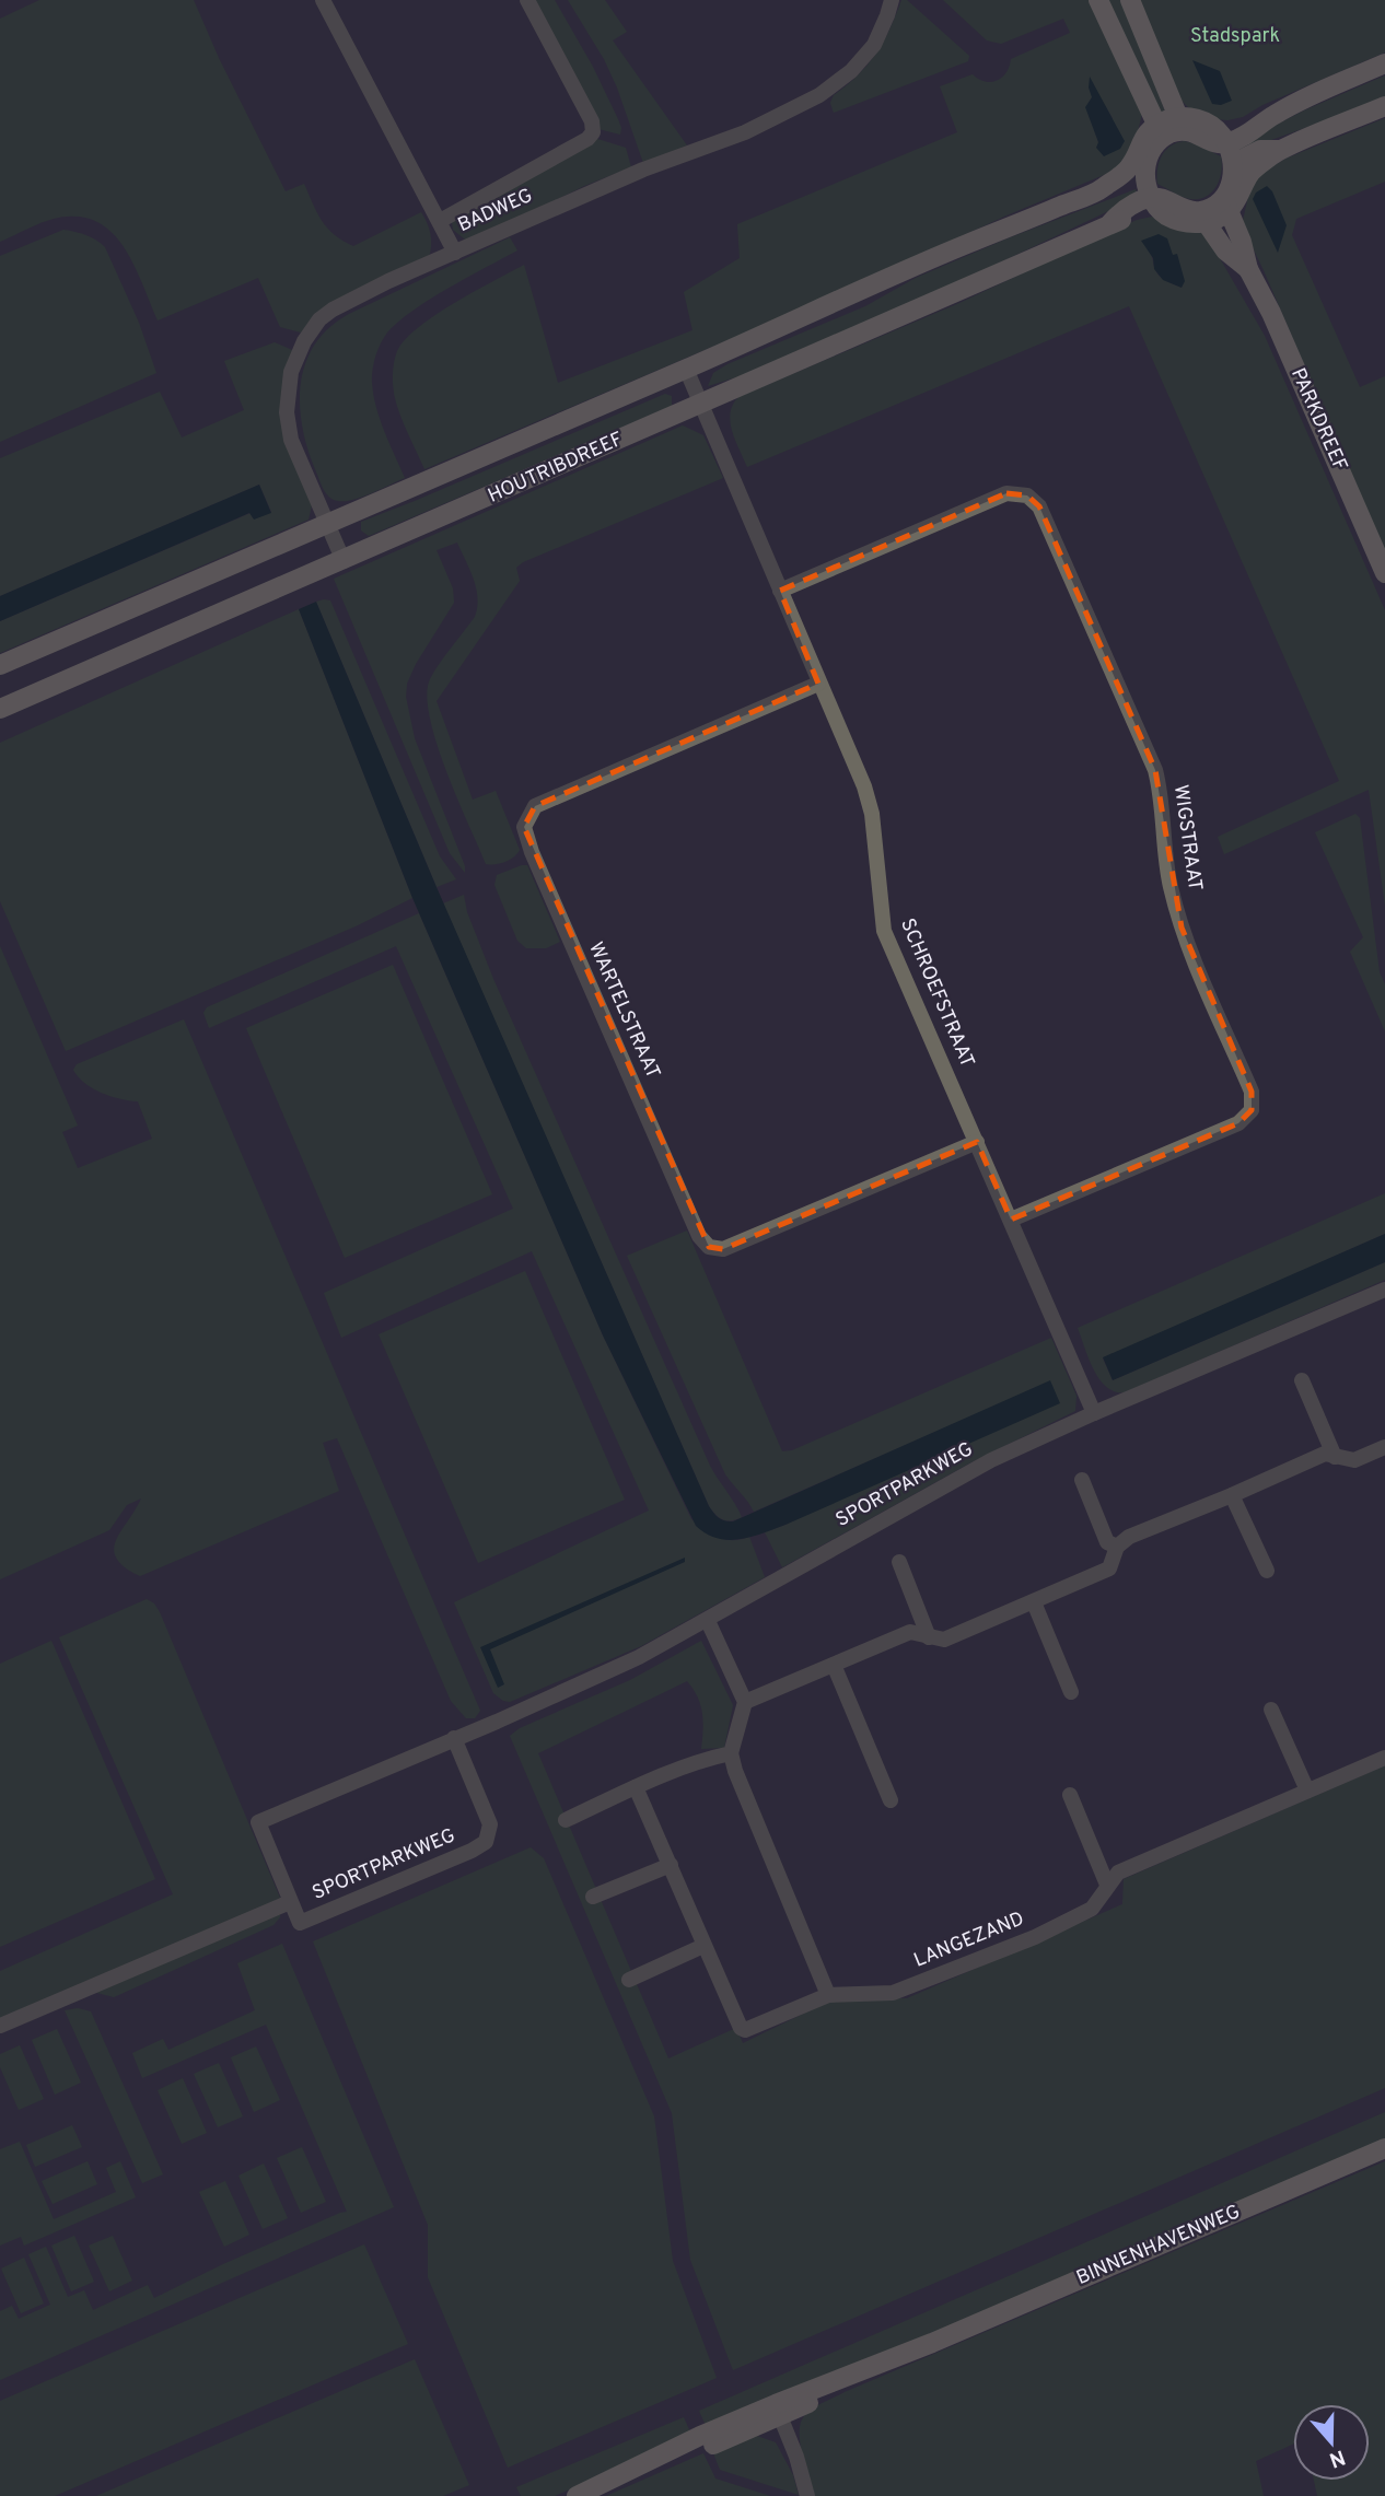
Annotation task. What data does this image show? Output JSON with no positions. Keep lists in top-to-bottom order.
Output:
{
  "streets": {
    "main road": ["PARKDREEF", "HOUTRIBDREEF", "BINNENHAVENWEG"],
    "street": [
      "BADWEG",
      "WIGSTRAAT",
      "SCHROEFSTRAAT",
      "WARTELSTRAAT",
      "SPORTPARKWEG",
      "LANGEZAND"
    ]
  },
  "crossings": [
    ["BADWEG", "HOUTRIBDREEF"],
    ["HOUTRIBDREEF", "SCHROEFSTRAAT"],
    ["WIGSTRAAT", "SCHROEFSTRAAT"],
    ["SCHROEFSTRAAT", "WARTELSTRAAT"],
    ["SCHROEFSTRAAT", "SPORTPARKWEG"]
  ],
  "parks": ["Stadspark"],
  "north": "bottom"
}
